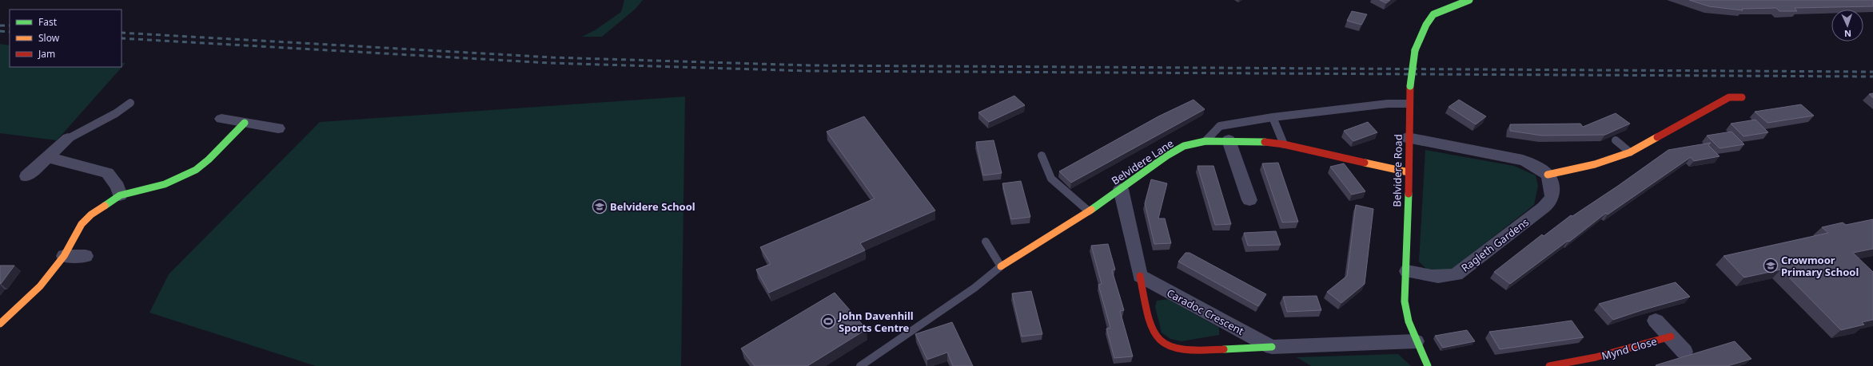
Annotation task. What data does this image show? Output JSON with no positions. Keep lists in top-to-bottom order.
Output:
{
  "streets": {
    "street": [
      "Belvidere Lane",
      "Belvidere Road",
      "Ragleth Gardens",
      "Caradoc Crescent",
      "Mynd Close"
    ]
  },
  "crossings": [
    ["Belvidere Lane", "Belvidere Road"],
    ["Belvidere Lane", "Caradoc Crescent"],
    ["Belvidere Road", "Ragleth Gardens"],
    ["Belvidere Road", "Caradoc Crescent"]
  ],
  "places": {
    "school or university": ["Belvidere School", "Crowmoor Primary School"],
    "sports": ["John Davenhill Sports Centre"]
  },
  "legend": ["Fast", "Slow", "Jam"],
  "north": "bottom"
}
